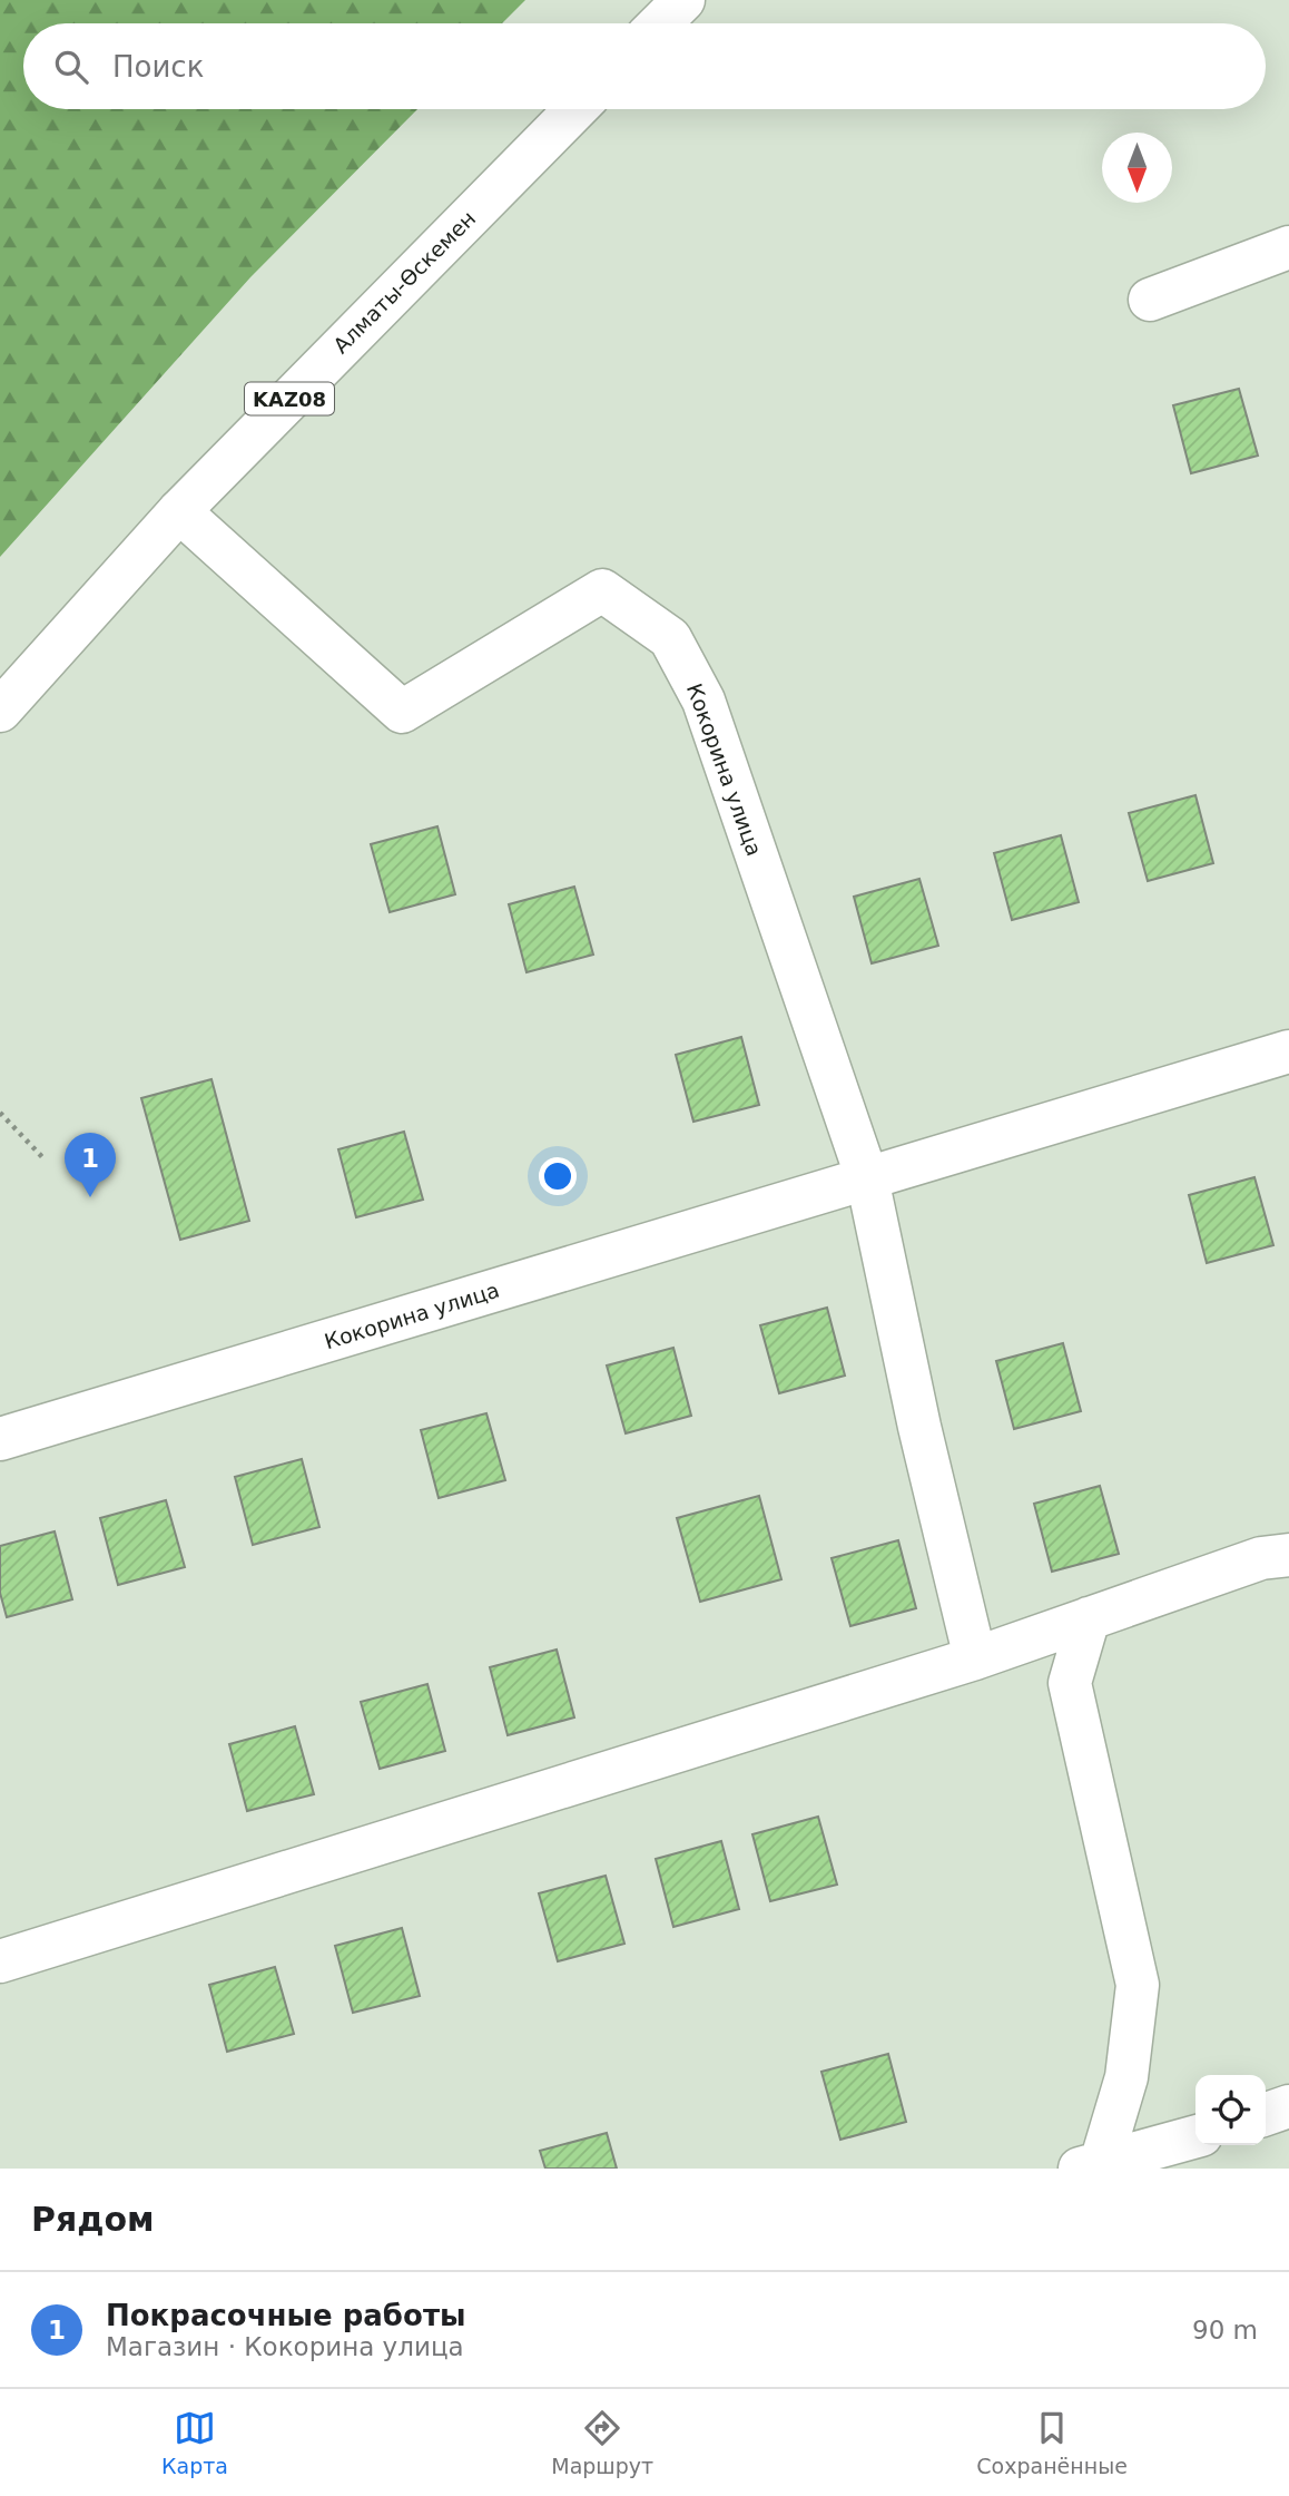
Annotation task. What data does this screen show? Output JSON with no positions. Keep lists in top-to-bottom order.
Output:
{
  "streets": {
    "main road": ["Алматы-Өскемен", "KAZ08", "Кокорина улица"]
  },
  "crossings": [
    ["Алматы-Өскемен", "Кокорина улица"]
  ],
  "north": "bottom",
  "page": {
    "search": "Поиск",
    "pins": "1",
    "heading": "Рядом",
    "list": [
      {
        "mark": "1",
        "name": "Покрасочные работы",
        "note": "Магазин · Кокорина улица",
        "value": "90 m"
      }
    ],
    "nav": ["Карта", "Маршрут", "Сохранённые"]
  }
}
